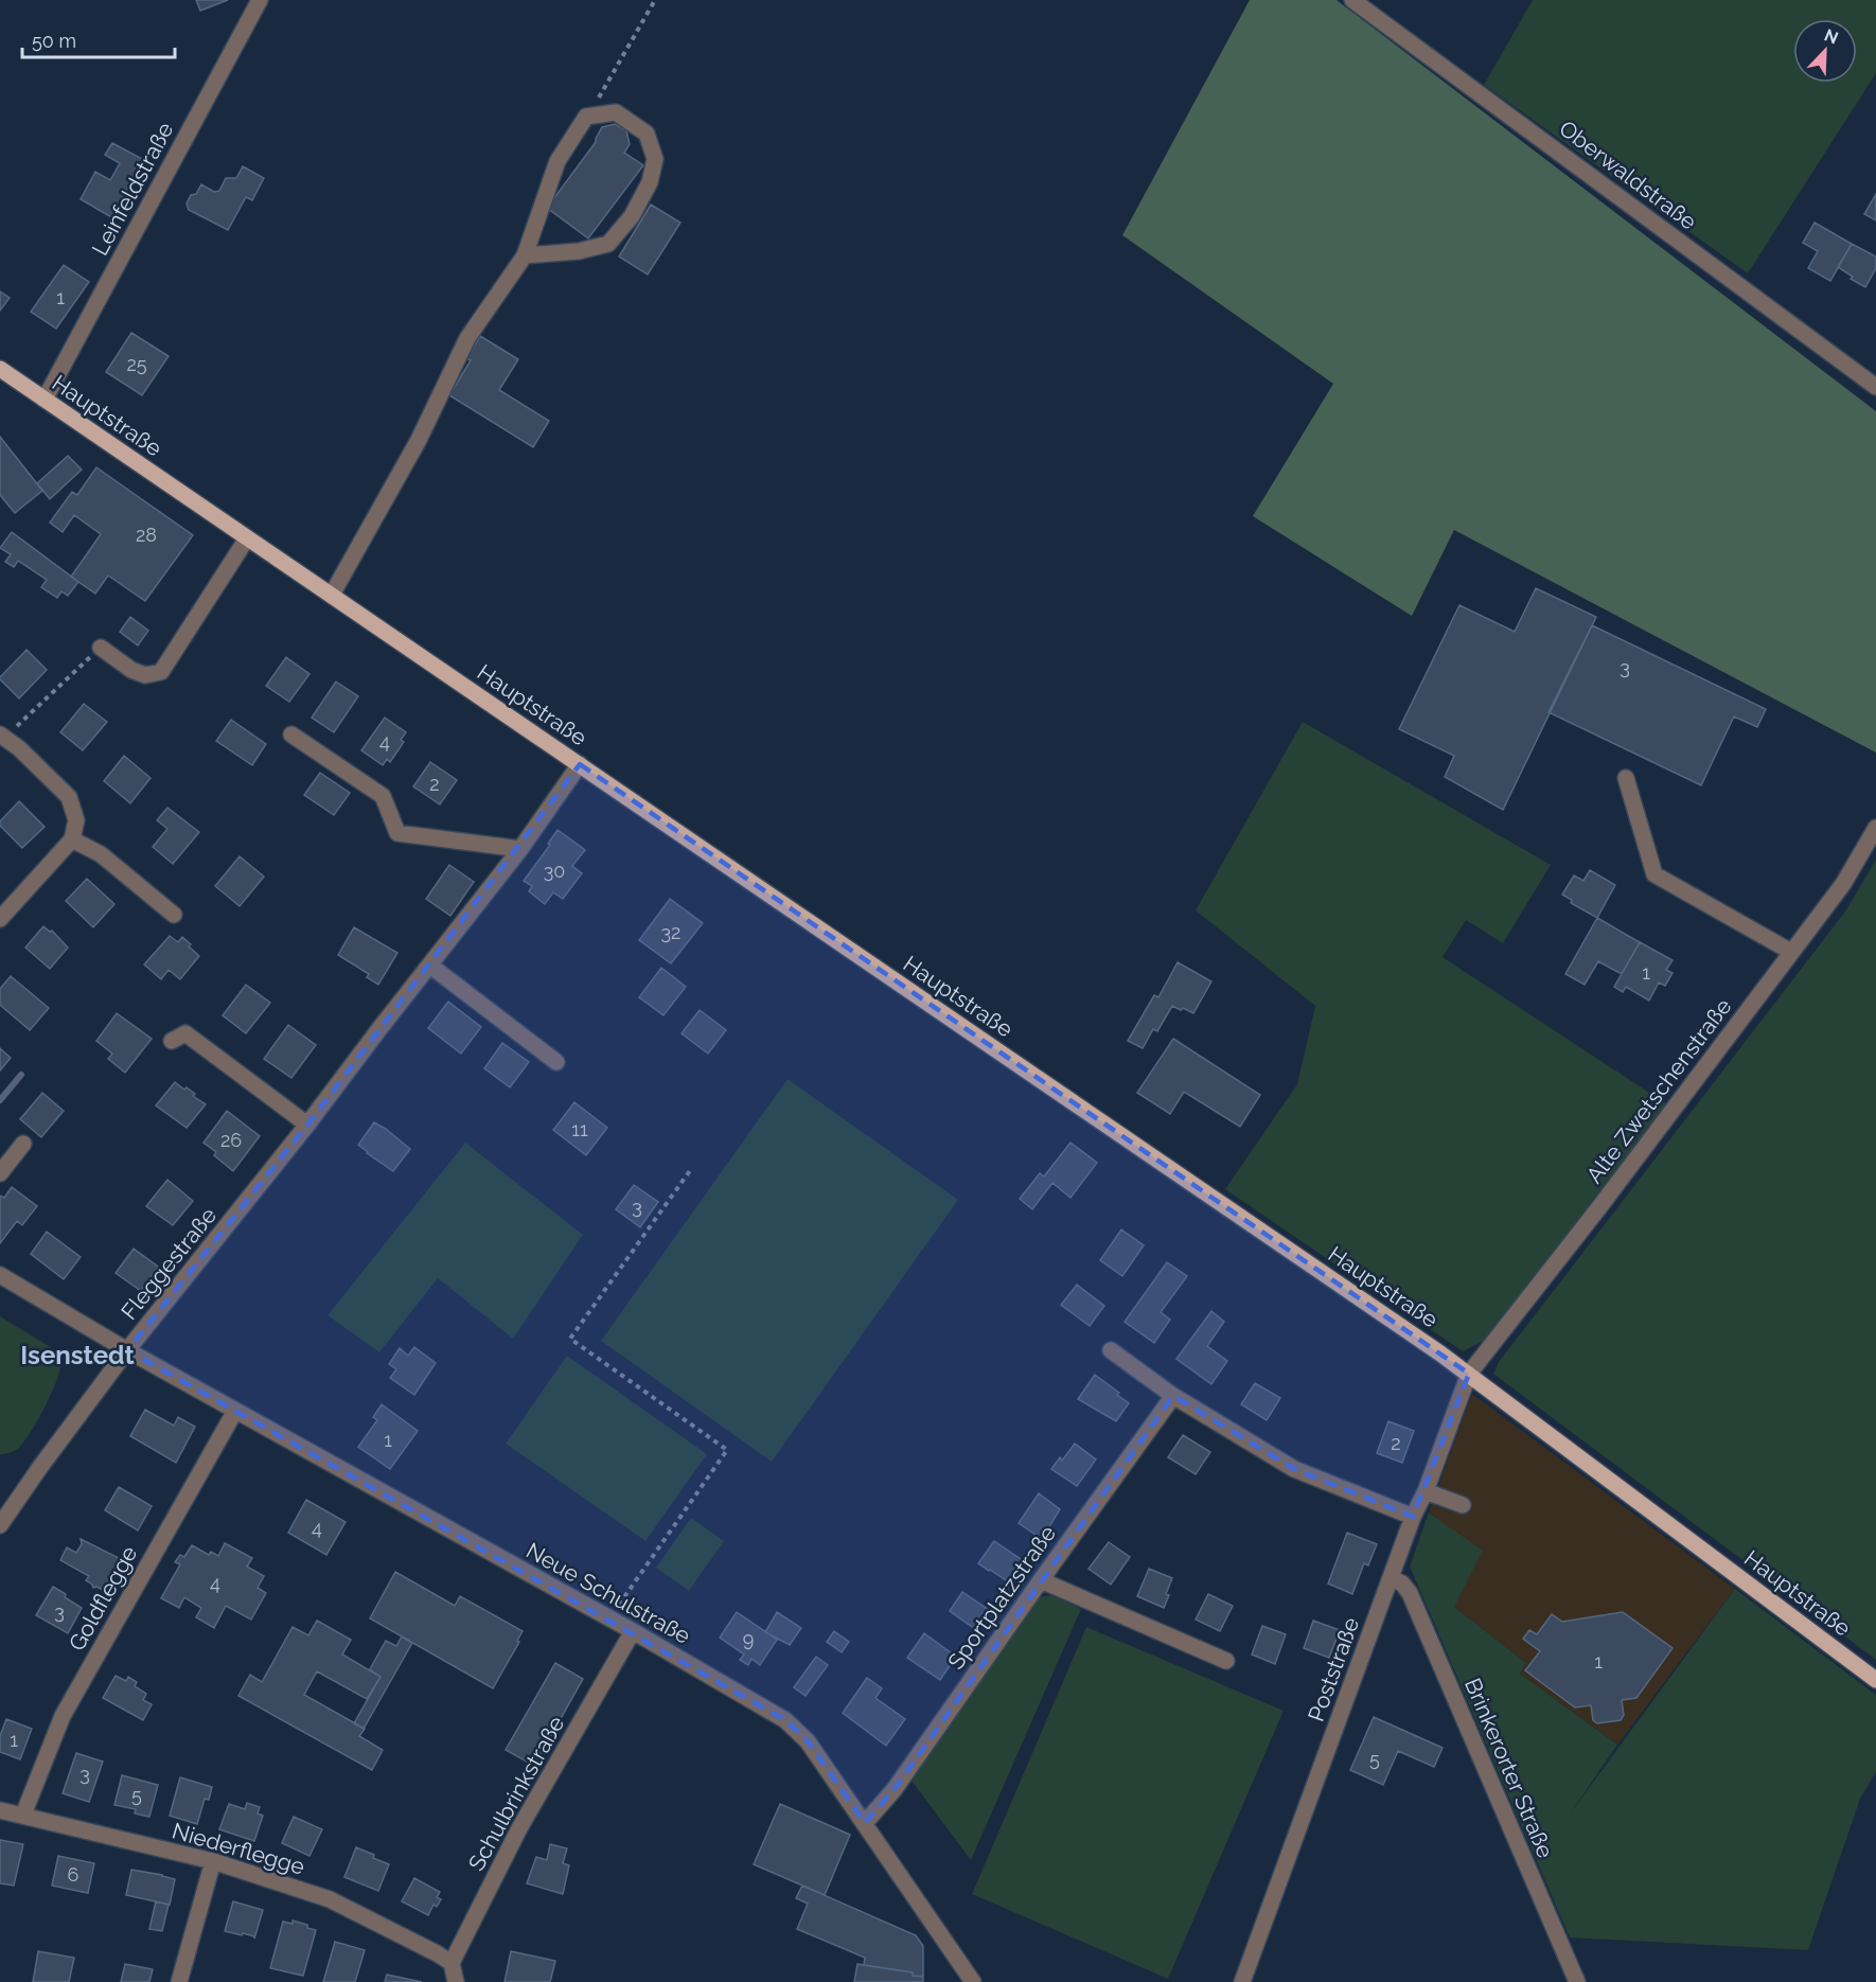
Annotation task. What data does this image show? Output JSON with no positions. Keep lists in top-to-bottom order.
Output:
{
  "streets": {
    "main road": ["Hauptstraße"],
    "street": [
      "Oberwaldstraße",
      "Leinfeldstraße",
      "Alte Zwetschenstraße",
      "Fleggestraße",
      "Neue Schulstraße",
      "Sportplatzstraße",
      "Goldflegge",
      "Poststraße",
      "Brinkerorter Straße",
      "Schulbrinkstraße",
      "Niederflegge"
    ]
  },
  "crossings": [
    ["Leinfeldstraße", "Hauptstraße"],
    ["Hauptstraße", "Alte Zwetschenstraße"],
    ["Hauptstraße", "Fleggestraße"],
    ["Hauptstraße", "Poststraße"],
    ["Alte Zwetschenstraße", "Poststraße"],
    ["Fleggestraße", "Neue Schulstraße"],
    ["Neue Schulstraße", "Sportplatzstraße"],
    ["Neue Schulstraße", "Goldflegge"],
    ["Neue Schulstraße", "Schulbrinkstraße"],
    ["Goldflegge", "Niederflegge"],
    ["Poststraße", "Brinkerorter Straße"],
    ["Schulbrinkstraße", "Niederflegge"]
  ],
  "districts": ["Isenstedt"],
  "house_numbers": [
    "1",
    "25",
    "28",
    "3",
    "4",
    "2",
    "30",
    "32",
    "1",
    "11",
    "26",
    "3",
    "1",
    "2",
    "4",
    "4",
    "3",
    "9",
    "1",
    "1",
    "5",
    "3",
    "5",
    "6"
  ],
  "scale_bar": "50 m",
  "north": "top right"
}
